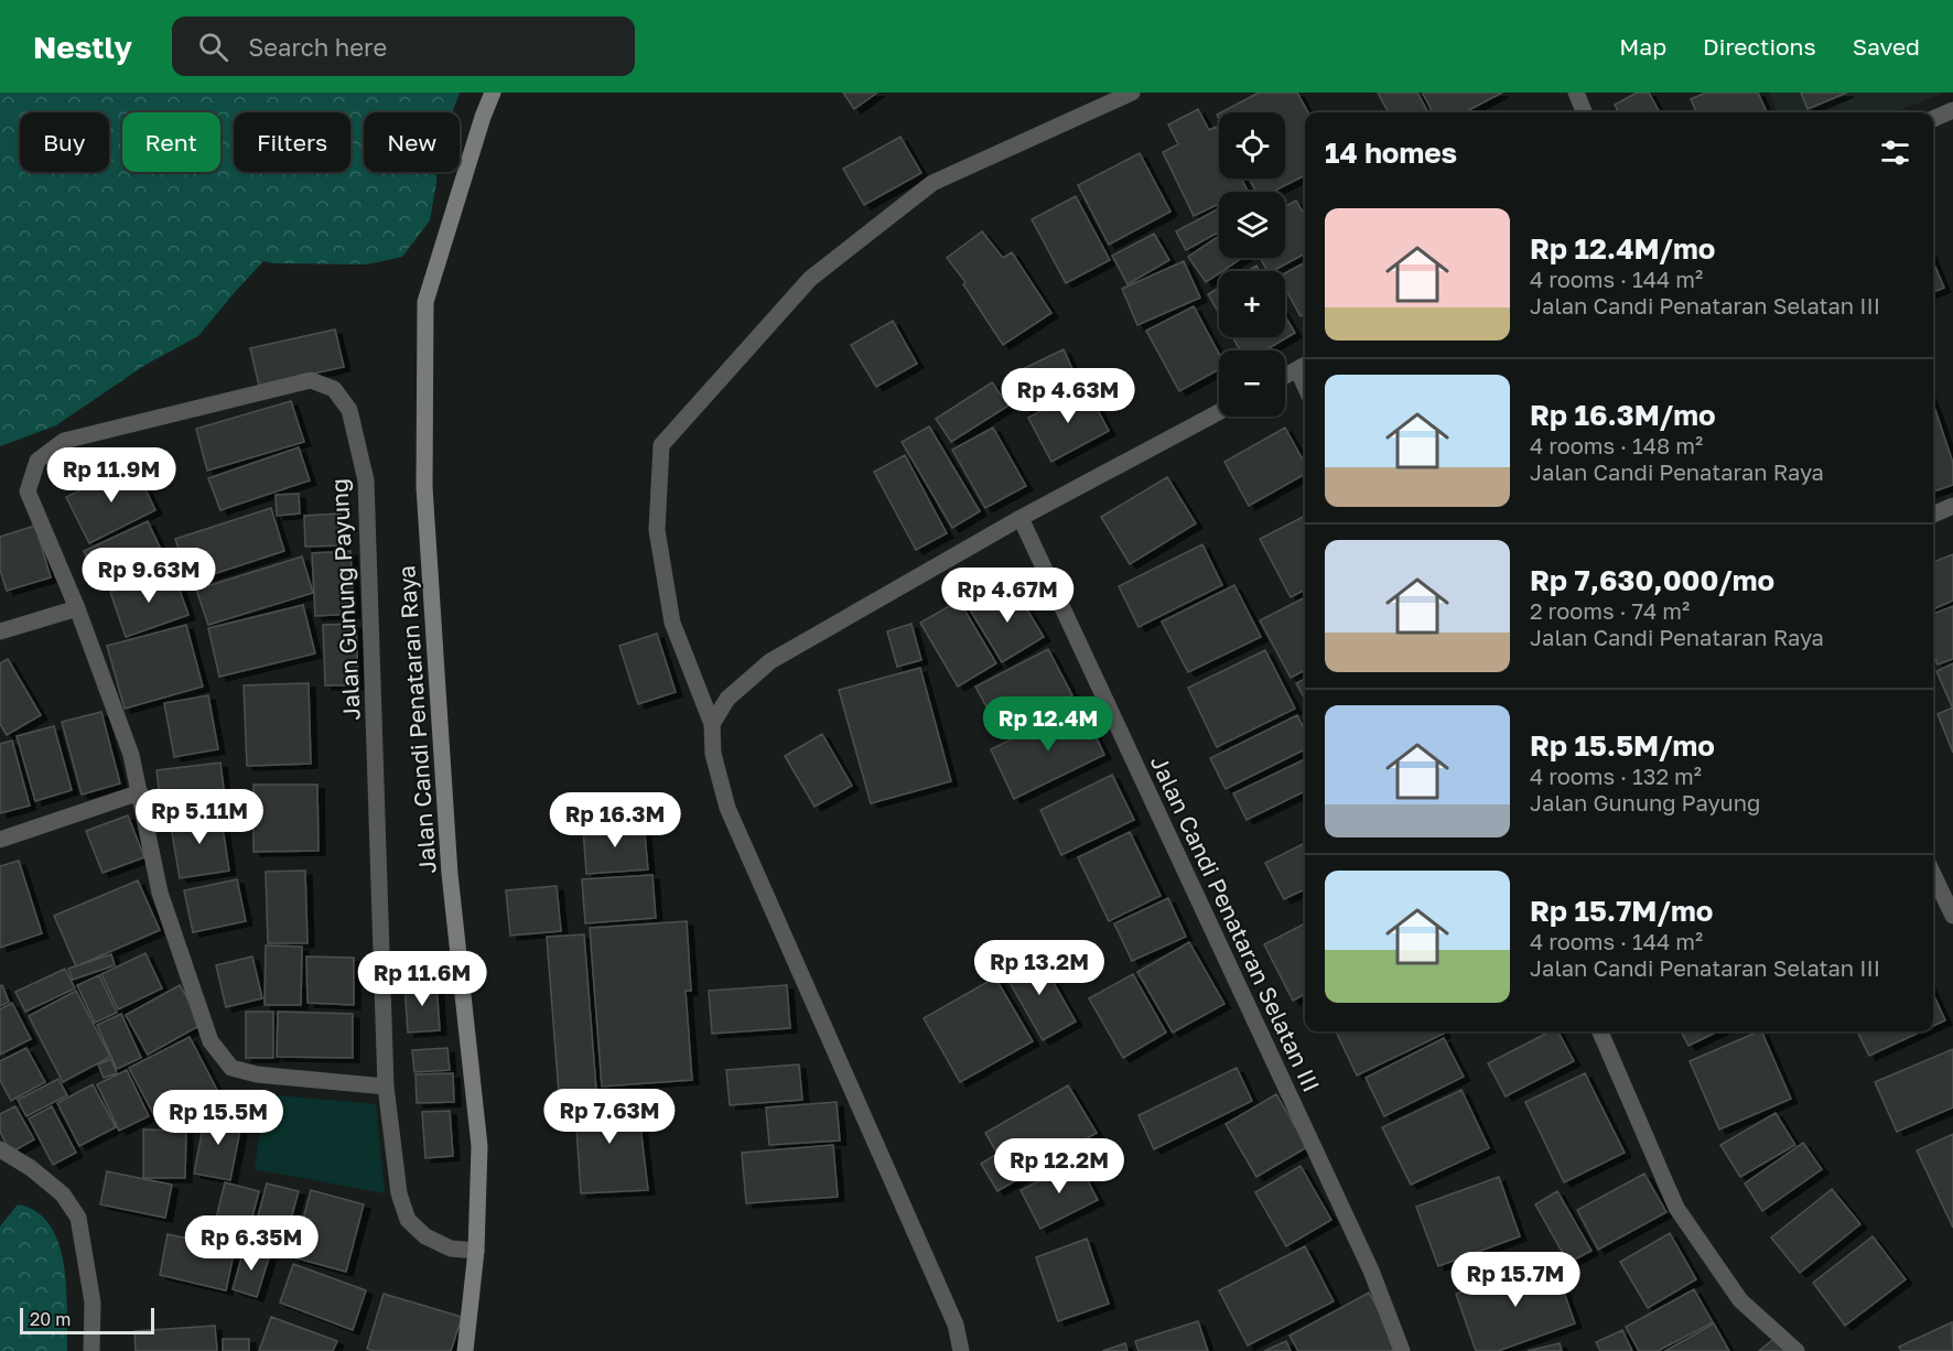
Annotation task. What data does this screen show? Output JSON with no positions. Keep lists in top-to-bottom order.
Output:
{
  "streets": {
    "main road": ["Jalan Candi Penataran Raya"],
    "street": ["Jalan Gunung Payung", "Jalan Candi Penataran Selatan III"]
  },
  "crossings": [
    ["Jalan Gunung Payung", "Jalan Candi Penataran Raya"]
  ],
  "scale_bar": "20 m",
  "page": {
    "header": "Nestly",
    "search": "Search here",
    "nav": ["Map", "Directions", "Saved"],
    "map_buttons": ["+", "−"],
    "chip": [
      "Buy",
      "Rent",
      "Filters",
      "New"
    ],
    "heading": "14 homes",
    "list": [
      {
        "name": "Rp 12.4M/mo",
        "note": "4 rooms · 144 m² · Jalan Candi Penataran Selatan III"
      },
      {
        "name": "Rp 16.3M/mo",
        "note": "4 rooms · 148 m² · Jalan Candi Penataran Raya"
      },
      {
        "name": "Rp 7,630,000/mo",
        "note": "2 rooms · 74 m² · Jalan Candi Penataran Raya"
      },
      {
        "name": "Rp 15.5M/mo",
        "note": "4 rooms · 132 m² · Jalan Gunung Payung"
      },
      {
        "name": "Rp 15.7M/mo",
        "note": "4 rooms · 144 m² · Jalan Candi Penataran Selatan III"
      }
    ],
    "price": [
      "Rp 4.63M",
      "Rp 11.9M",
      "Rp 9.63M",
      "Rp 4.67M",
      "Rp 12.4M",
      "Rp 5.11M",
      "Rp 16.3M",
      "Rp 13.2M",
      "Rp 11.6M",
      "Rp 7.63M",
      "Rp 15.5M",
      "Rp 12.2M",
      "Rp 6.35M",
      "Rp 15.7M"
    ],
    "scale": "20 m"
  }
}
